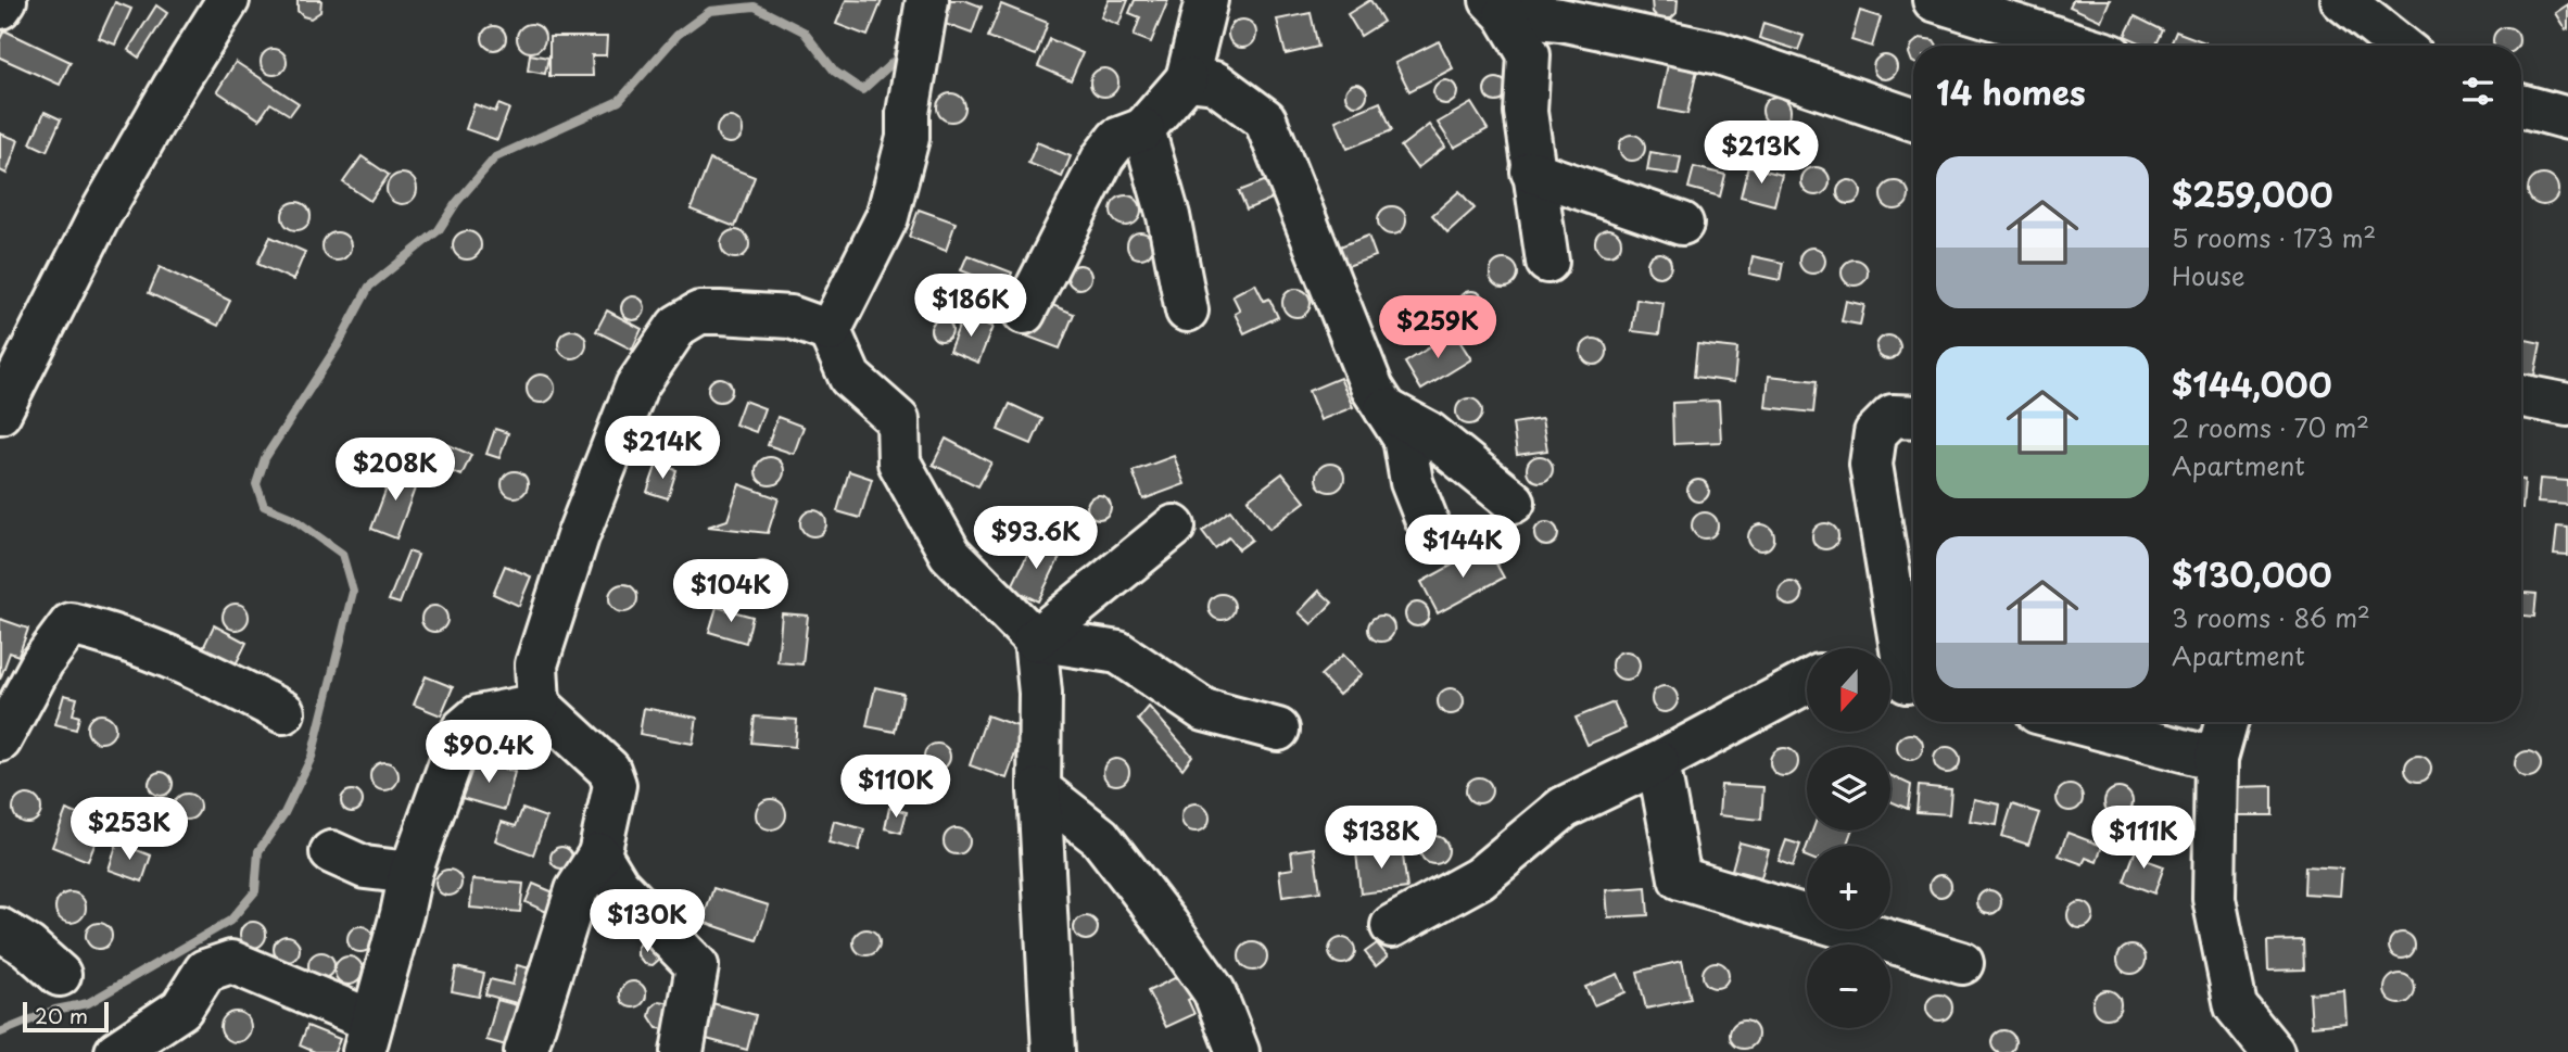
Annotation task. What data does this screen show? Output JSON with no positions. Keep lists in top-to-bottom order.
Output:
{
  "scale_bar": "20 m",
  "north": "bottom",
  "page": {
    "heading": "14 homes",
    "price": [
      "$213K",
      "$186K",
      "$259K",
      "$214K",
      "$208K",
      "$93.6K",
      "$144K",
      "$104K",
      "$90.4K",
      "$110K",
      "$253K",
      "$138K",
      "$111K",
      "$130K"
    ],
    "list": [
      {
        "name": "$259,000",
        "note": "5 rooms · 173 m² · House"
      },
      {
        "name": "$144,000",
        "note": "2 rooms · 70 m² · Apartment"
      },
      {
        "name": "$130,000",
        "note": "3 rooms · 86 m² · Apartment"
      }
    ],
    "map_buttons": ["+", "−"],
    "scale": "20 m"
  }
}
